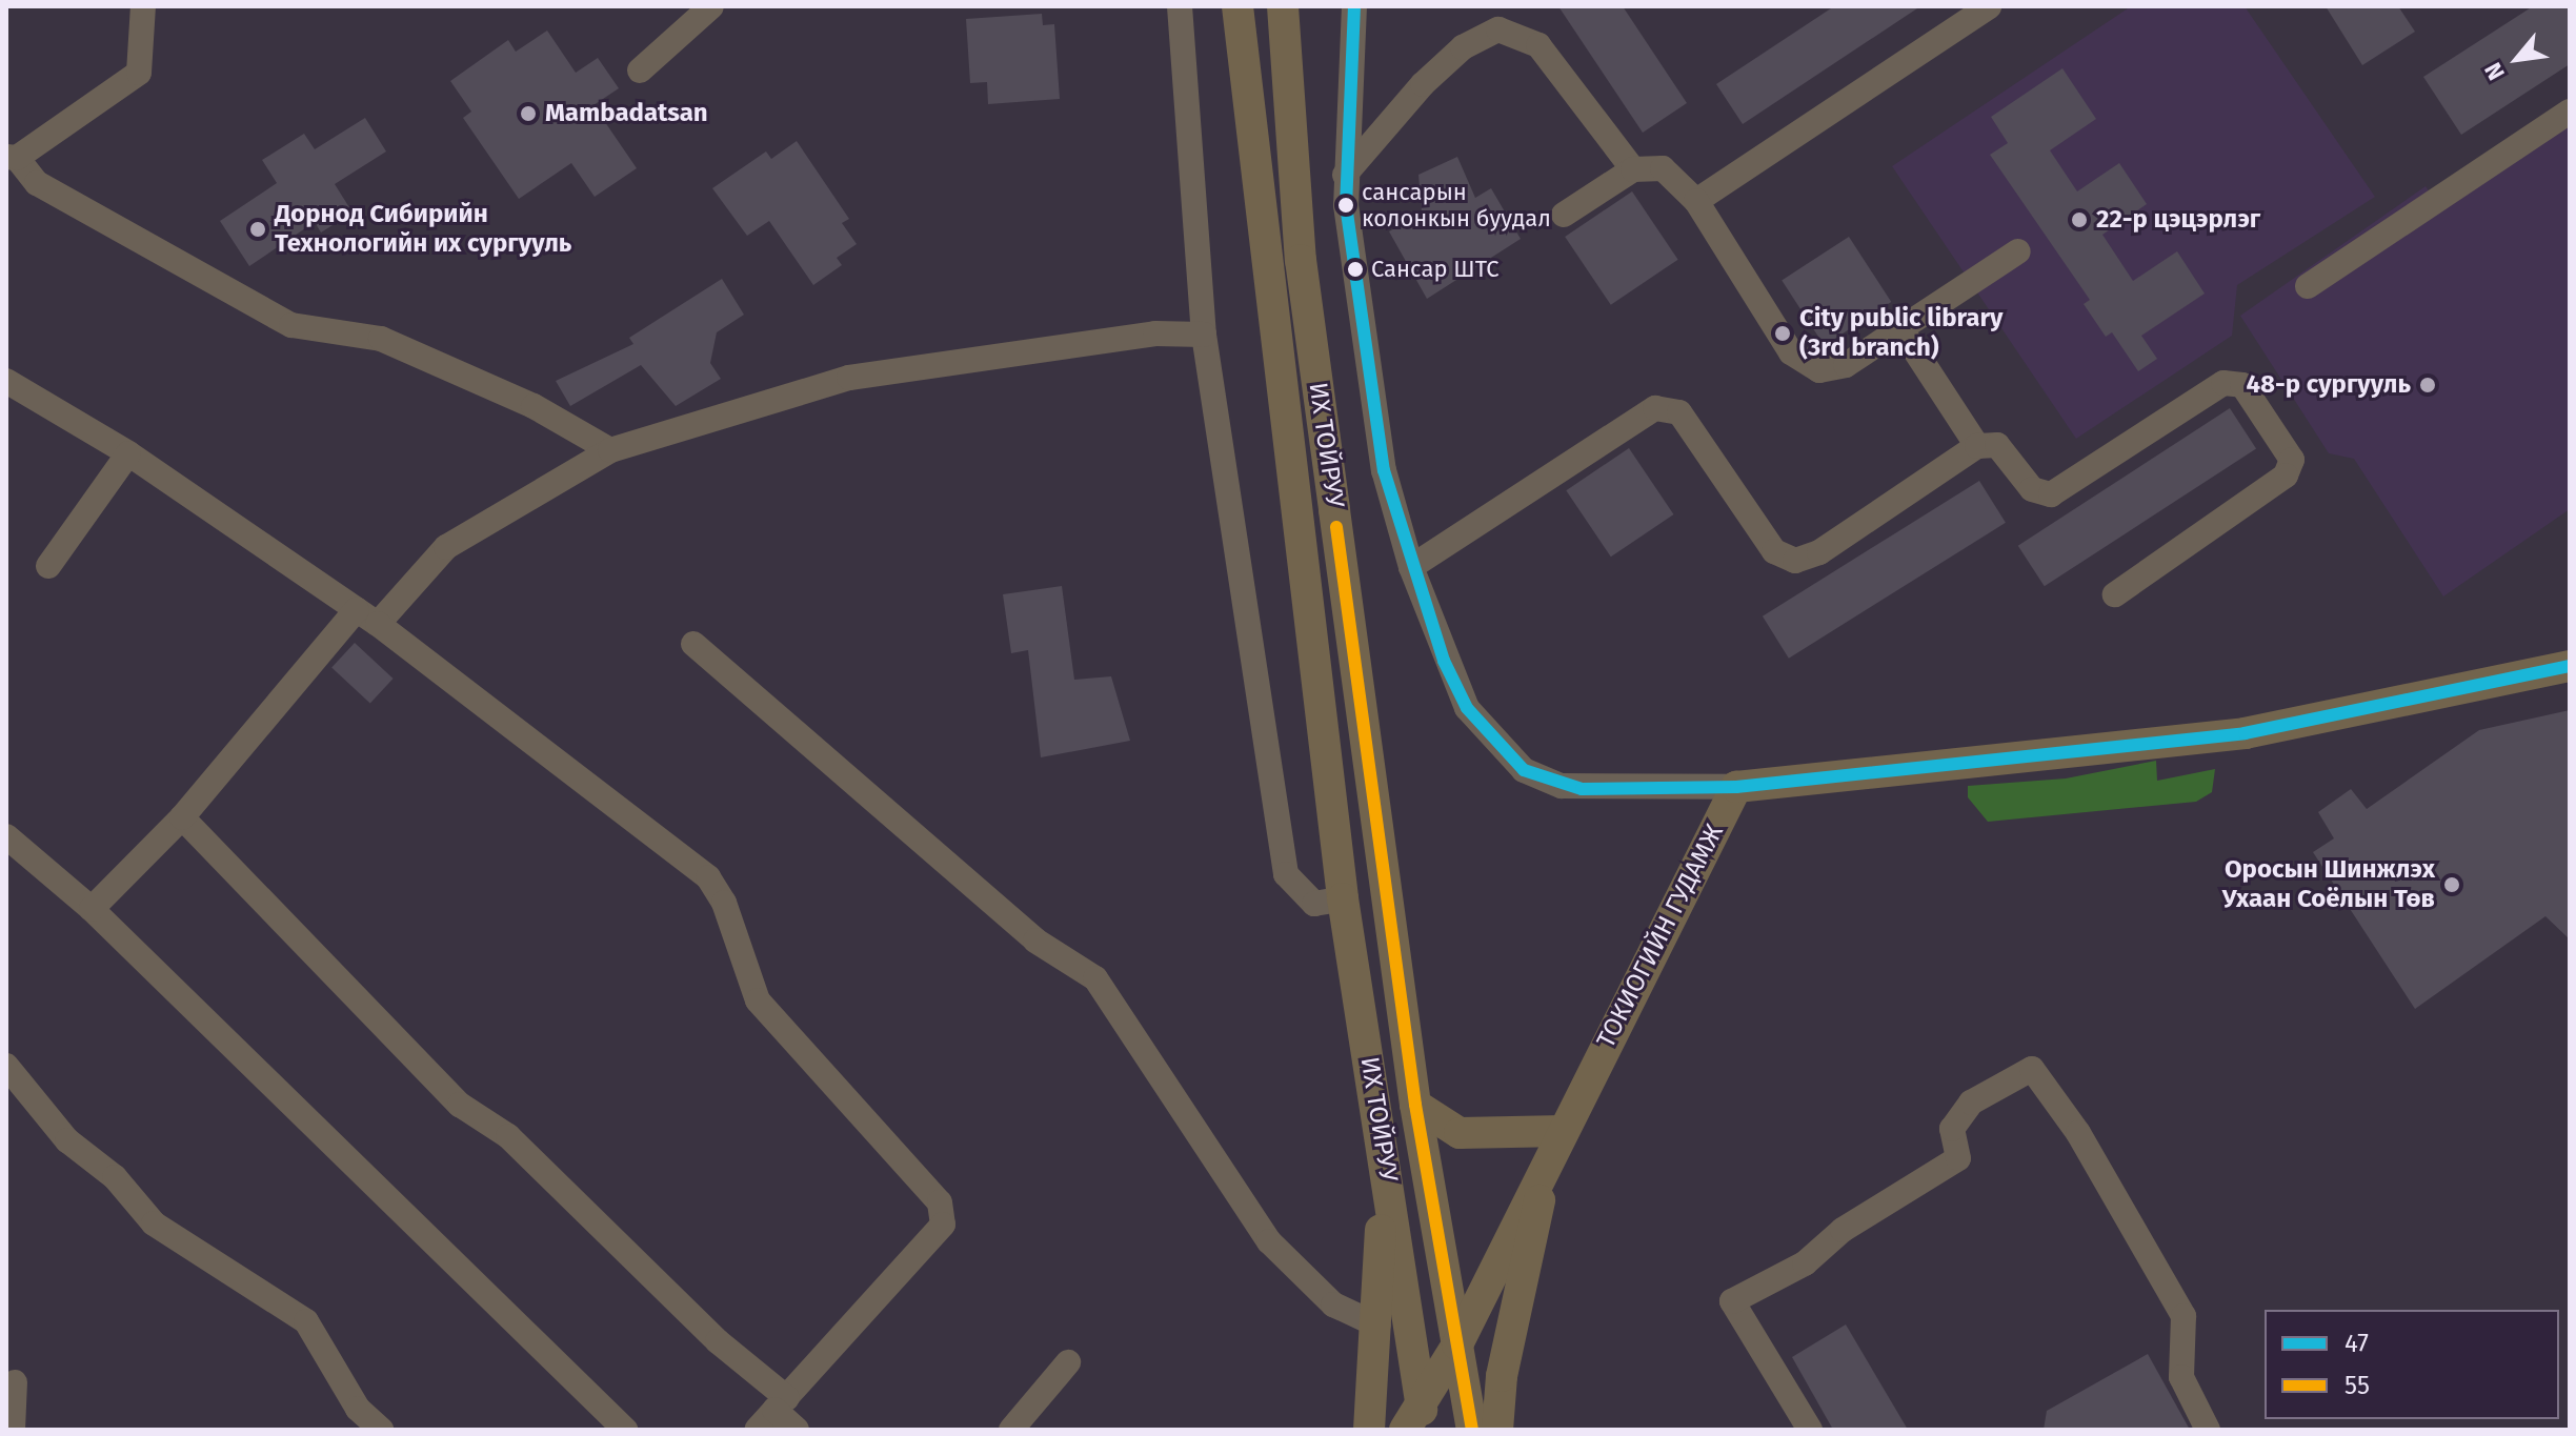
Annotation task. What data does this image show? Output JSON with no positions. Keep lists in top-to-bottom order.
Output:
{
  "streets": {
    "main road": ["ИХ ТОЙРУУ", "ТОКИОГИЙН ГУДАМЖ"]
  },
  "crossings": [
    ["ИХ ТОЙРУУ", "ТОКИОГИЙН ГУДАМЖ"]
  ],
  "places": [
    "Mambadatsan",
    "сансарын колонкын буудал",
    "22-р цэцэрлэг",
    "Дорнод Сибирийн Технологийн их сургууль",
    "Сансар ШТС",
    "City public library (3rd branch)",
    "48-р сургууль",
    "Оросын Шинжлэх Ухаан Соёлын Төв"
  ],
  "lines": ["transit line 47", "transit line 55"],
  "legend": ["47", "55"],
  "north": "bottom left"
}
